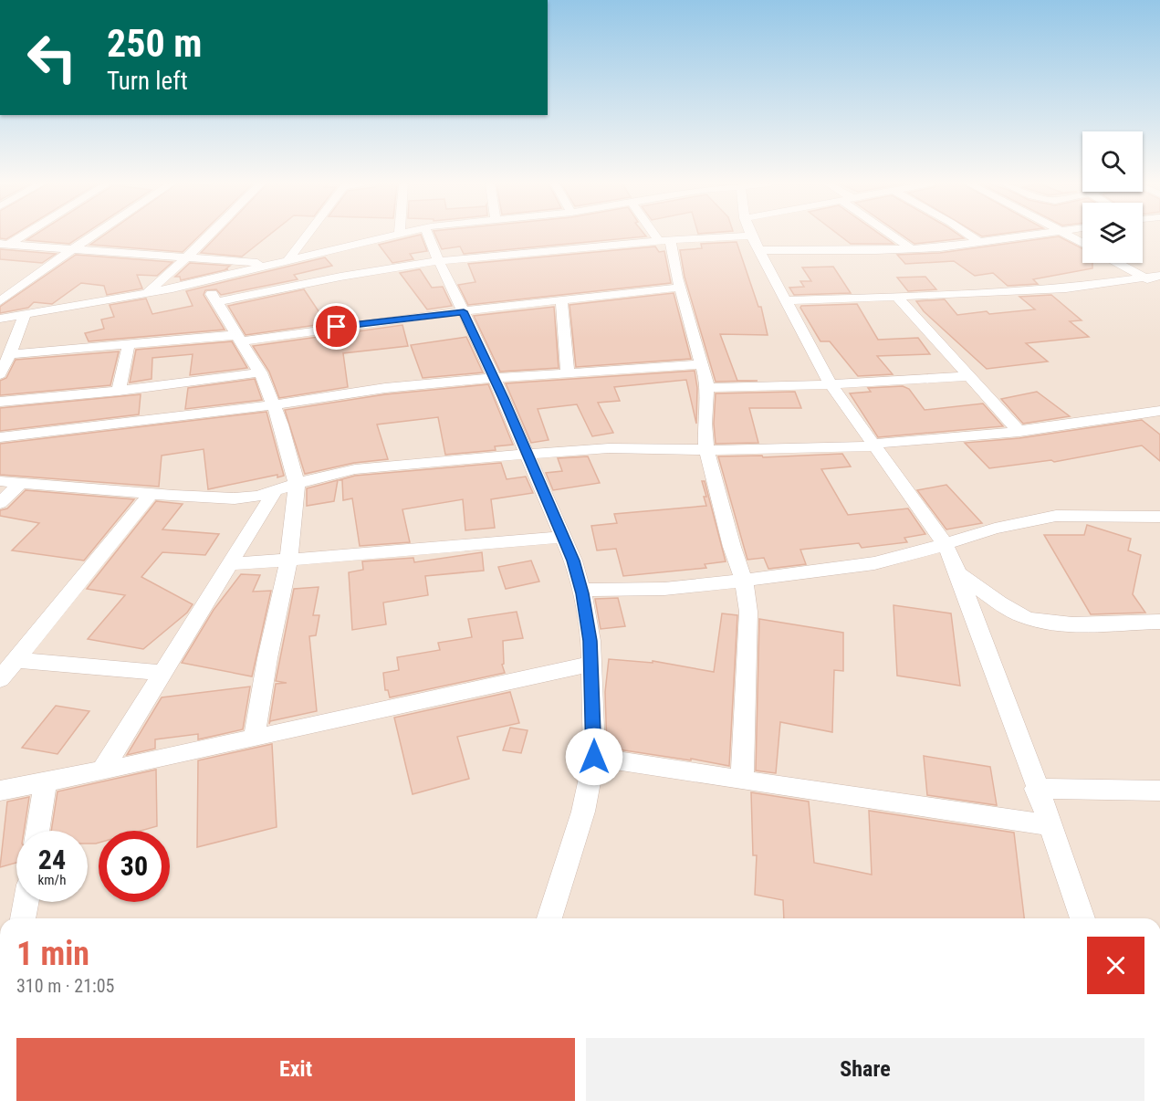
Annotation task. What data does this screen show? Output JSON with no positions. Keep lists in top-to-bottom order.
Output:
{
  "page": {
    "turn": ["250 m", "Turn left"],
    "speed": "24 km/h",
    "limit": "30",
    "heading": ["1 min", "310 m · 21:05"],
    "buttons": ["Exit", "Share"]
  }
}
